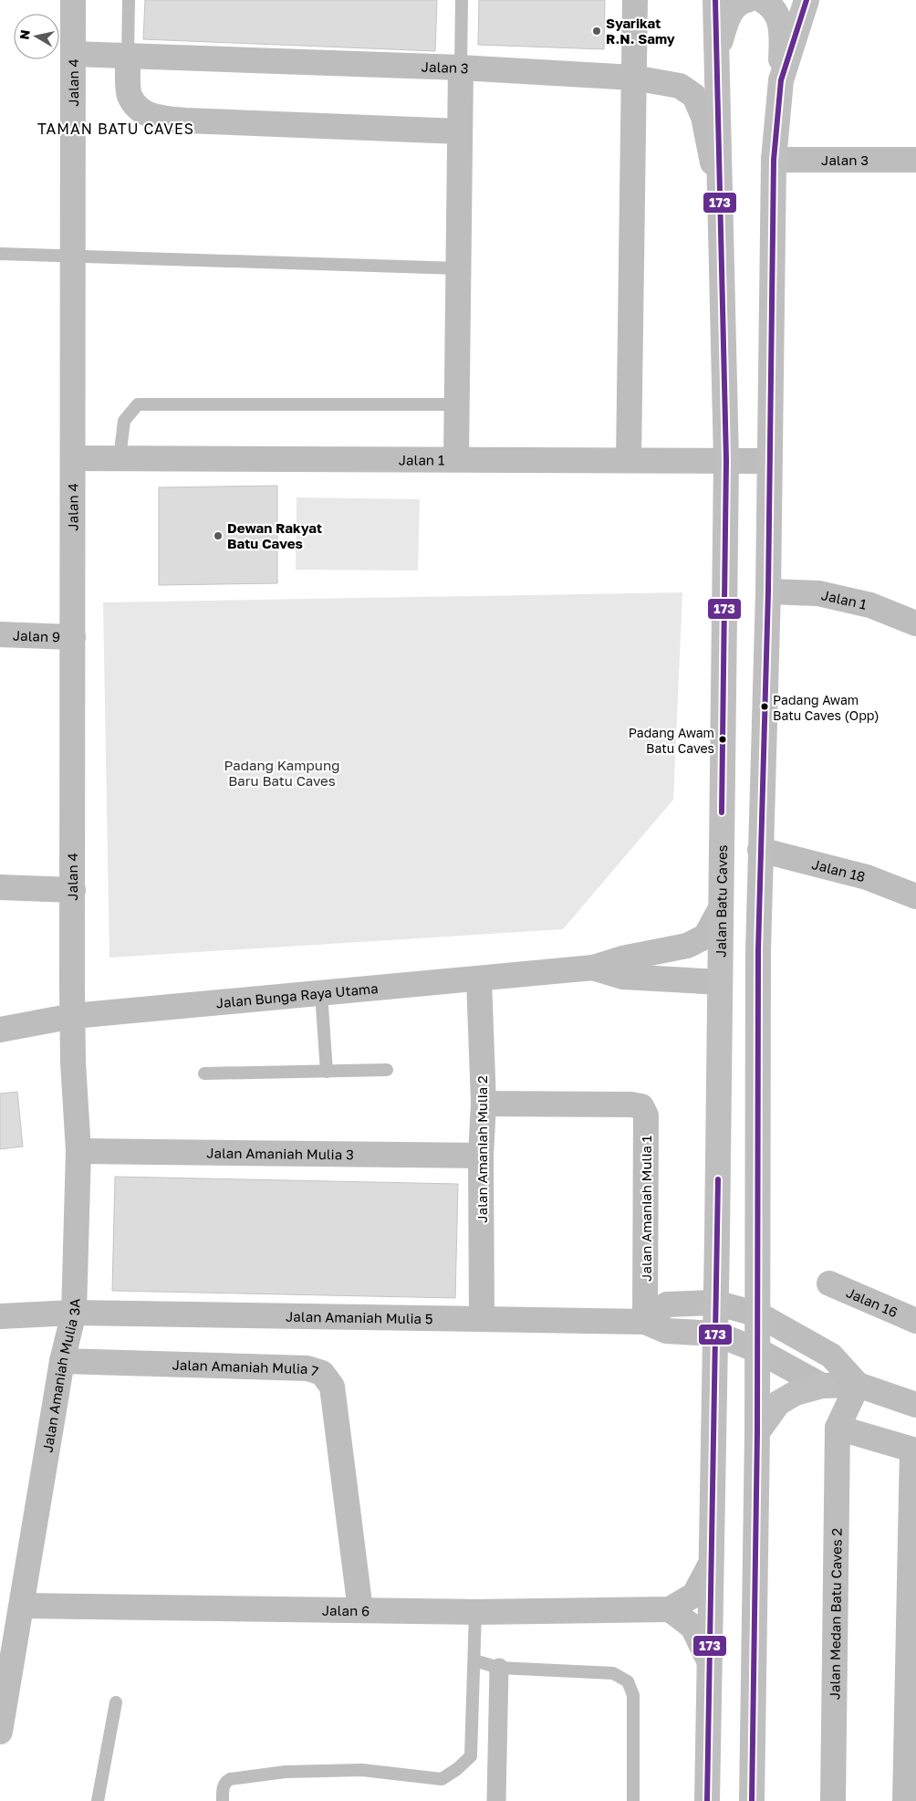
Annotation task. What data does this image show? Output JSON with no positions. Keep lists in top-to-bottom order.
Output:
{
  "streets": {
    "main road": ["Jalan Batu Caves"],
    "street": [
      "Jalan 3",
      "Jalan 4",
      "Jalan 1",
      "Jalan 9",
      "Jalan 18",
      "Jalan Bunga Raya Utama",
      "Jalan Amaniah Mulia 2",
      "Jalan Amaniah Mulia 3",
      "Jalan Amaniah Mulia 1",
      "Jalan 16",
      "Jalan Amaniah Mulia 5",
      "Jalan Amaniah Mulia 7",
      "Jalan Amaniah Mulia 3A",
      "Jalan 6",
      "Jalan Medan Batu Caves 2"
    ]
  },
  "crossings": [
    ["Jalan 3", "Jalan 4"],
    ["Jalan 3", "Jalan Batu Caves"],
    ["Jalan 4", "Jalan 1"],
    ["Jalan 4", "Jalan 9"],
    ["Jalan 4", "Jalan Bunga Raya Utama"],
    ["Jalan 4", "Jalan Amaniah Mulia 3A"],
    ["Jalan 1", "Jalan Batu Caves"],
    ["Jalan Batu Caves", "Jalan Bunga Raya Utama"],
    ["Jalan Batu Caves", "Jalan Amaniah Mulia 5"],
    ["Jalan Batu Caves", "Jalan 6"],
    ["Jalan Bunga Raya Utama", "Jalan Amaniah Mulia 2"],
    ["Jalan Bunga Raya Utama", "Jalan Amaniah Mulia 3A"],
    ["Jalan Amaniah Mulia 2", "Jalan Amaniah Mulia 3"],
    ["Jalan Amaniah Mulia 2", "Jalan Amaniah Mulia 1"],
    ["Jalan Amaniah Mulia 2", "Jalan Amaniah Mulia 5"],
    ["Jalan Amaniah Mulia 3", "Jalan Amaniah Mulia 3A"],
    ["Jalan Amaniah Mulia 1", "Jalan Amaniah Mulia 5"],
    ["Jalan Amaniah Mulia 5", "Jalan Amaniah Mulia 3A"],
    ["Jalan Amaniah Mulia 7", "Jalan Amaniah Mulia 3A"],
    ["Jalan Amaniah Mulia 7", "Jalan 6"],
    ["Jalan Amaniah Mulia 3A", "Jalan 6"]
  ],
  "districts": ["TAMAN BATU CAVES"],
  "parks": ["Padang Kampung Baru Batu Caves"],
  "places": [
    "Syarikat R.N. Samy",
    "Dewan Rakyat Batu Caves",
    "Padang Awam Batu Caves (Opp)",
    "Padang Awam Batu Caves"
  ],
  "lines": ["transit line 173"],
  "north": "left"
}
